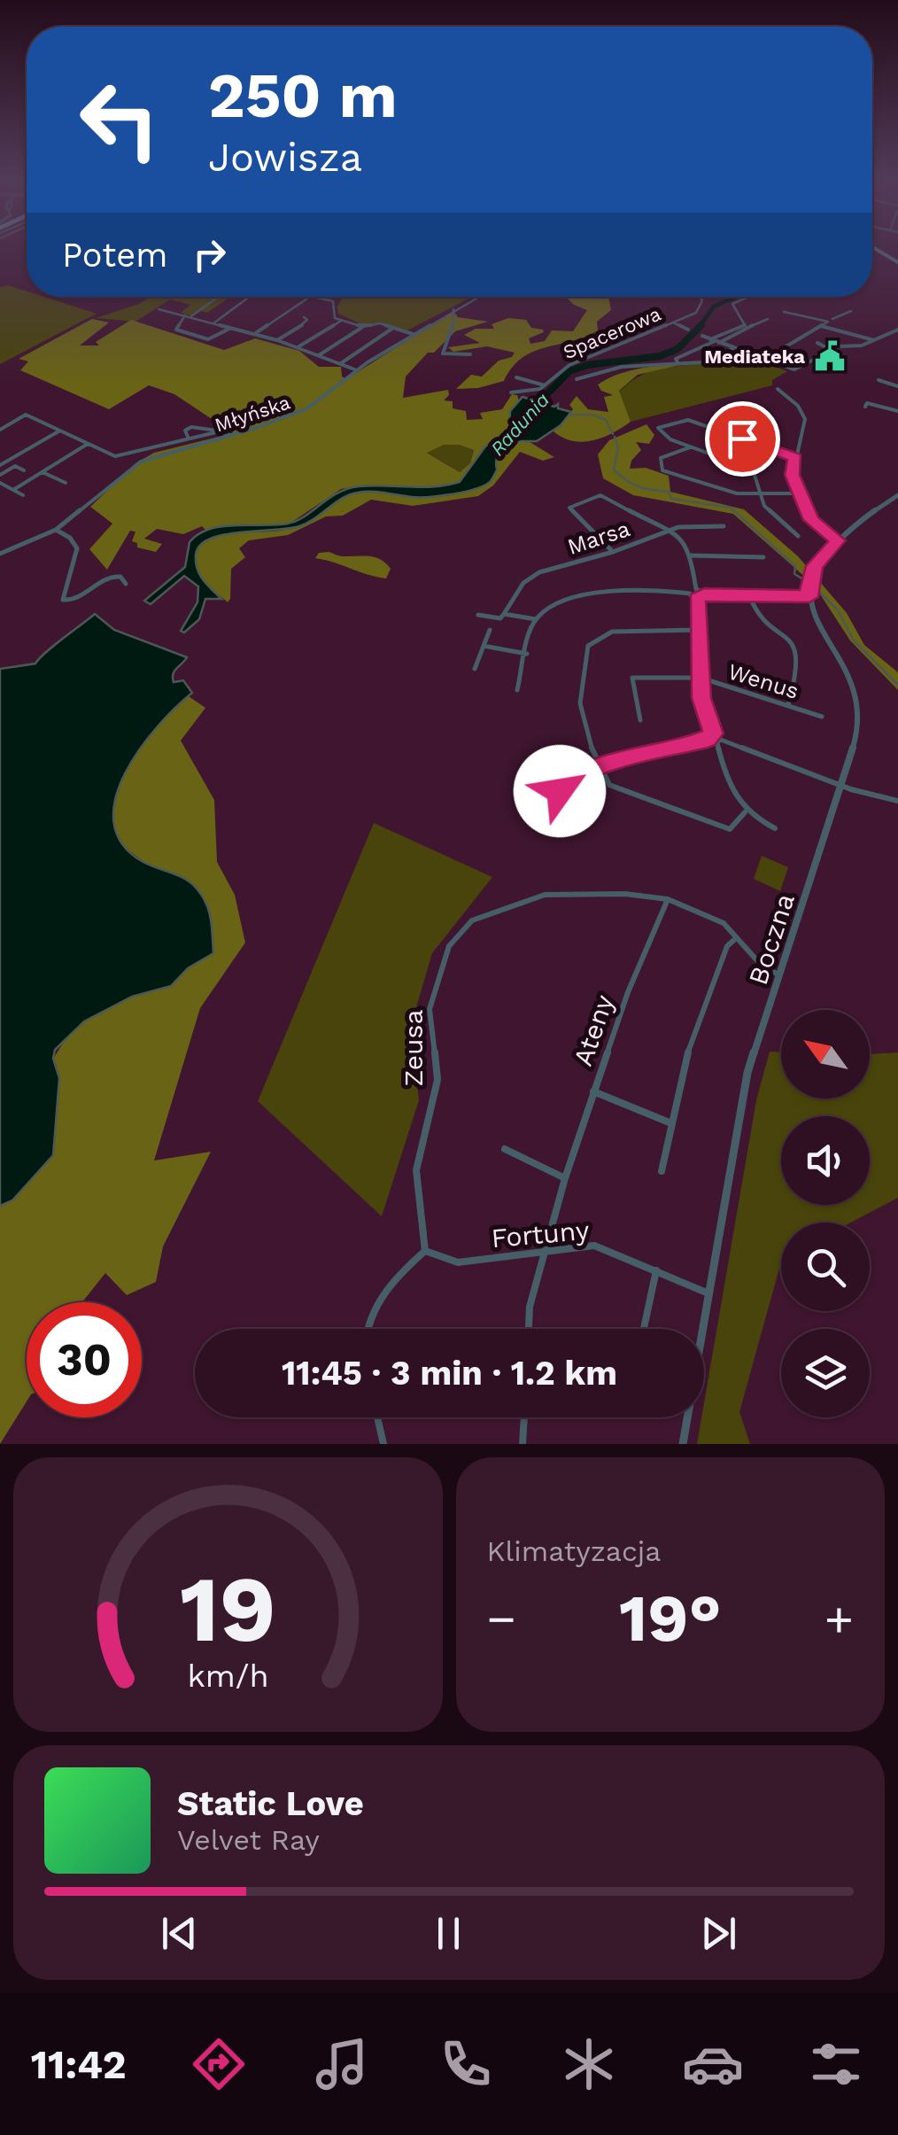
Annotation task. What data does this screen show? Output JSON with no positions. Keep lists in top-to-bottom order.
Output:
{
  "streets": {
    "street": [
      "Spacerowa",
      "Młyńska",
      "Marsa",
      "Wenus",
      "Boczna",
      "Ateny",
      "Zeusa",
      "Fortuny"
    ]
  },
  "crossings": [
    ["Boczna", "Zeusa"],
    ["Boczna", "Fortuny"],
    ["Ateny", "Zeusa"],
    ["Ateny", "Fortuny"],
    ["Zeusa", "Fortuny"]
  ],
  "water": ["Radunia"],
  "places": {
    "public building": ["Mediateka"]
  },
  "north": "top left",
  "page": {
    "turn": ["250 m", "Jowisza"],
    "then": "Potem",
    "limit": "30",
    "trip": "11:45 · 3 min · 1.2 km",
    "tile": "Klimatyzacja",
    "heat": ["−", "19°", "+"],
    "song": ["Static Love", "Velvet Ray"],
    "tabs": "11:42",
    "gauge": ["19", "km/h"]
  }
}
